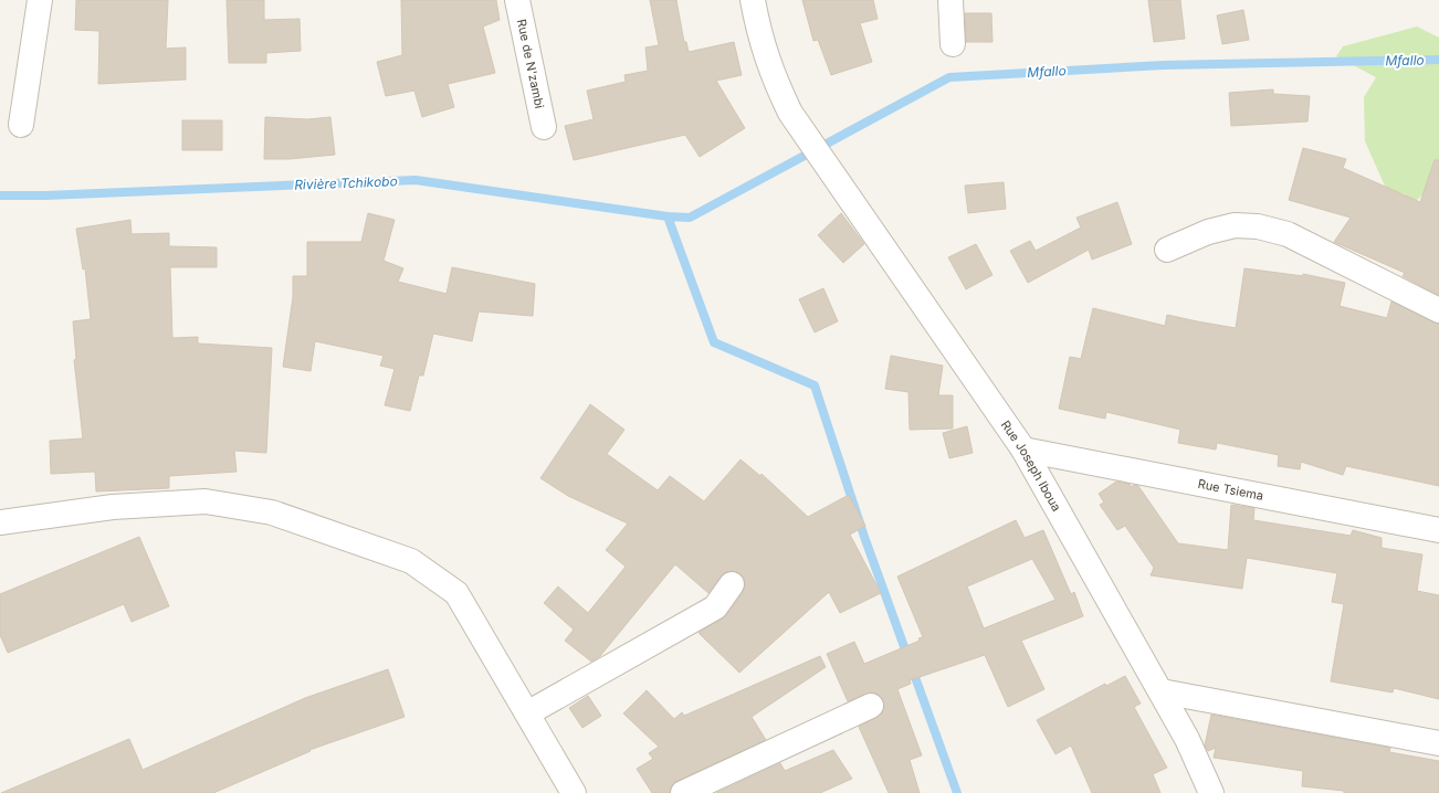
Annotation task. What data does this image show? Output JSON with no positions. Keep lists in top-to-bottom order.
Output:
{
  "streets": {
    "street": ["Rue de N'zambi", "Rue Joseph Iboua", "Rue Tsiema"]
  },
  "crossings": [
    ["Rue Joseph Iboua", "Rue Tsiema"]
  ],
  "water": ["Mfallo", "Rivière Tchikobo"]
}
